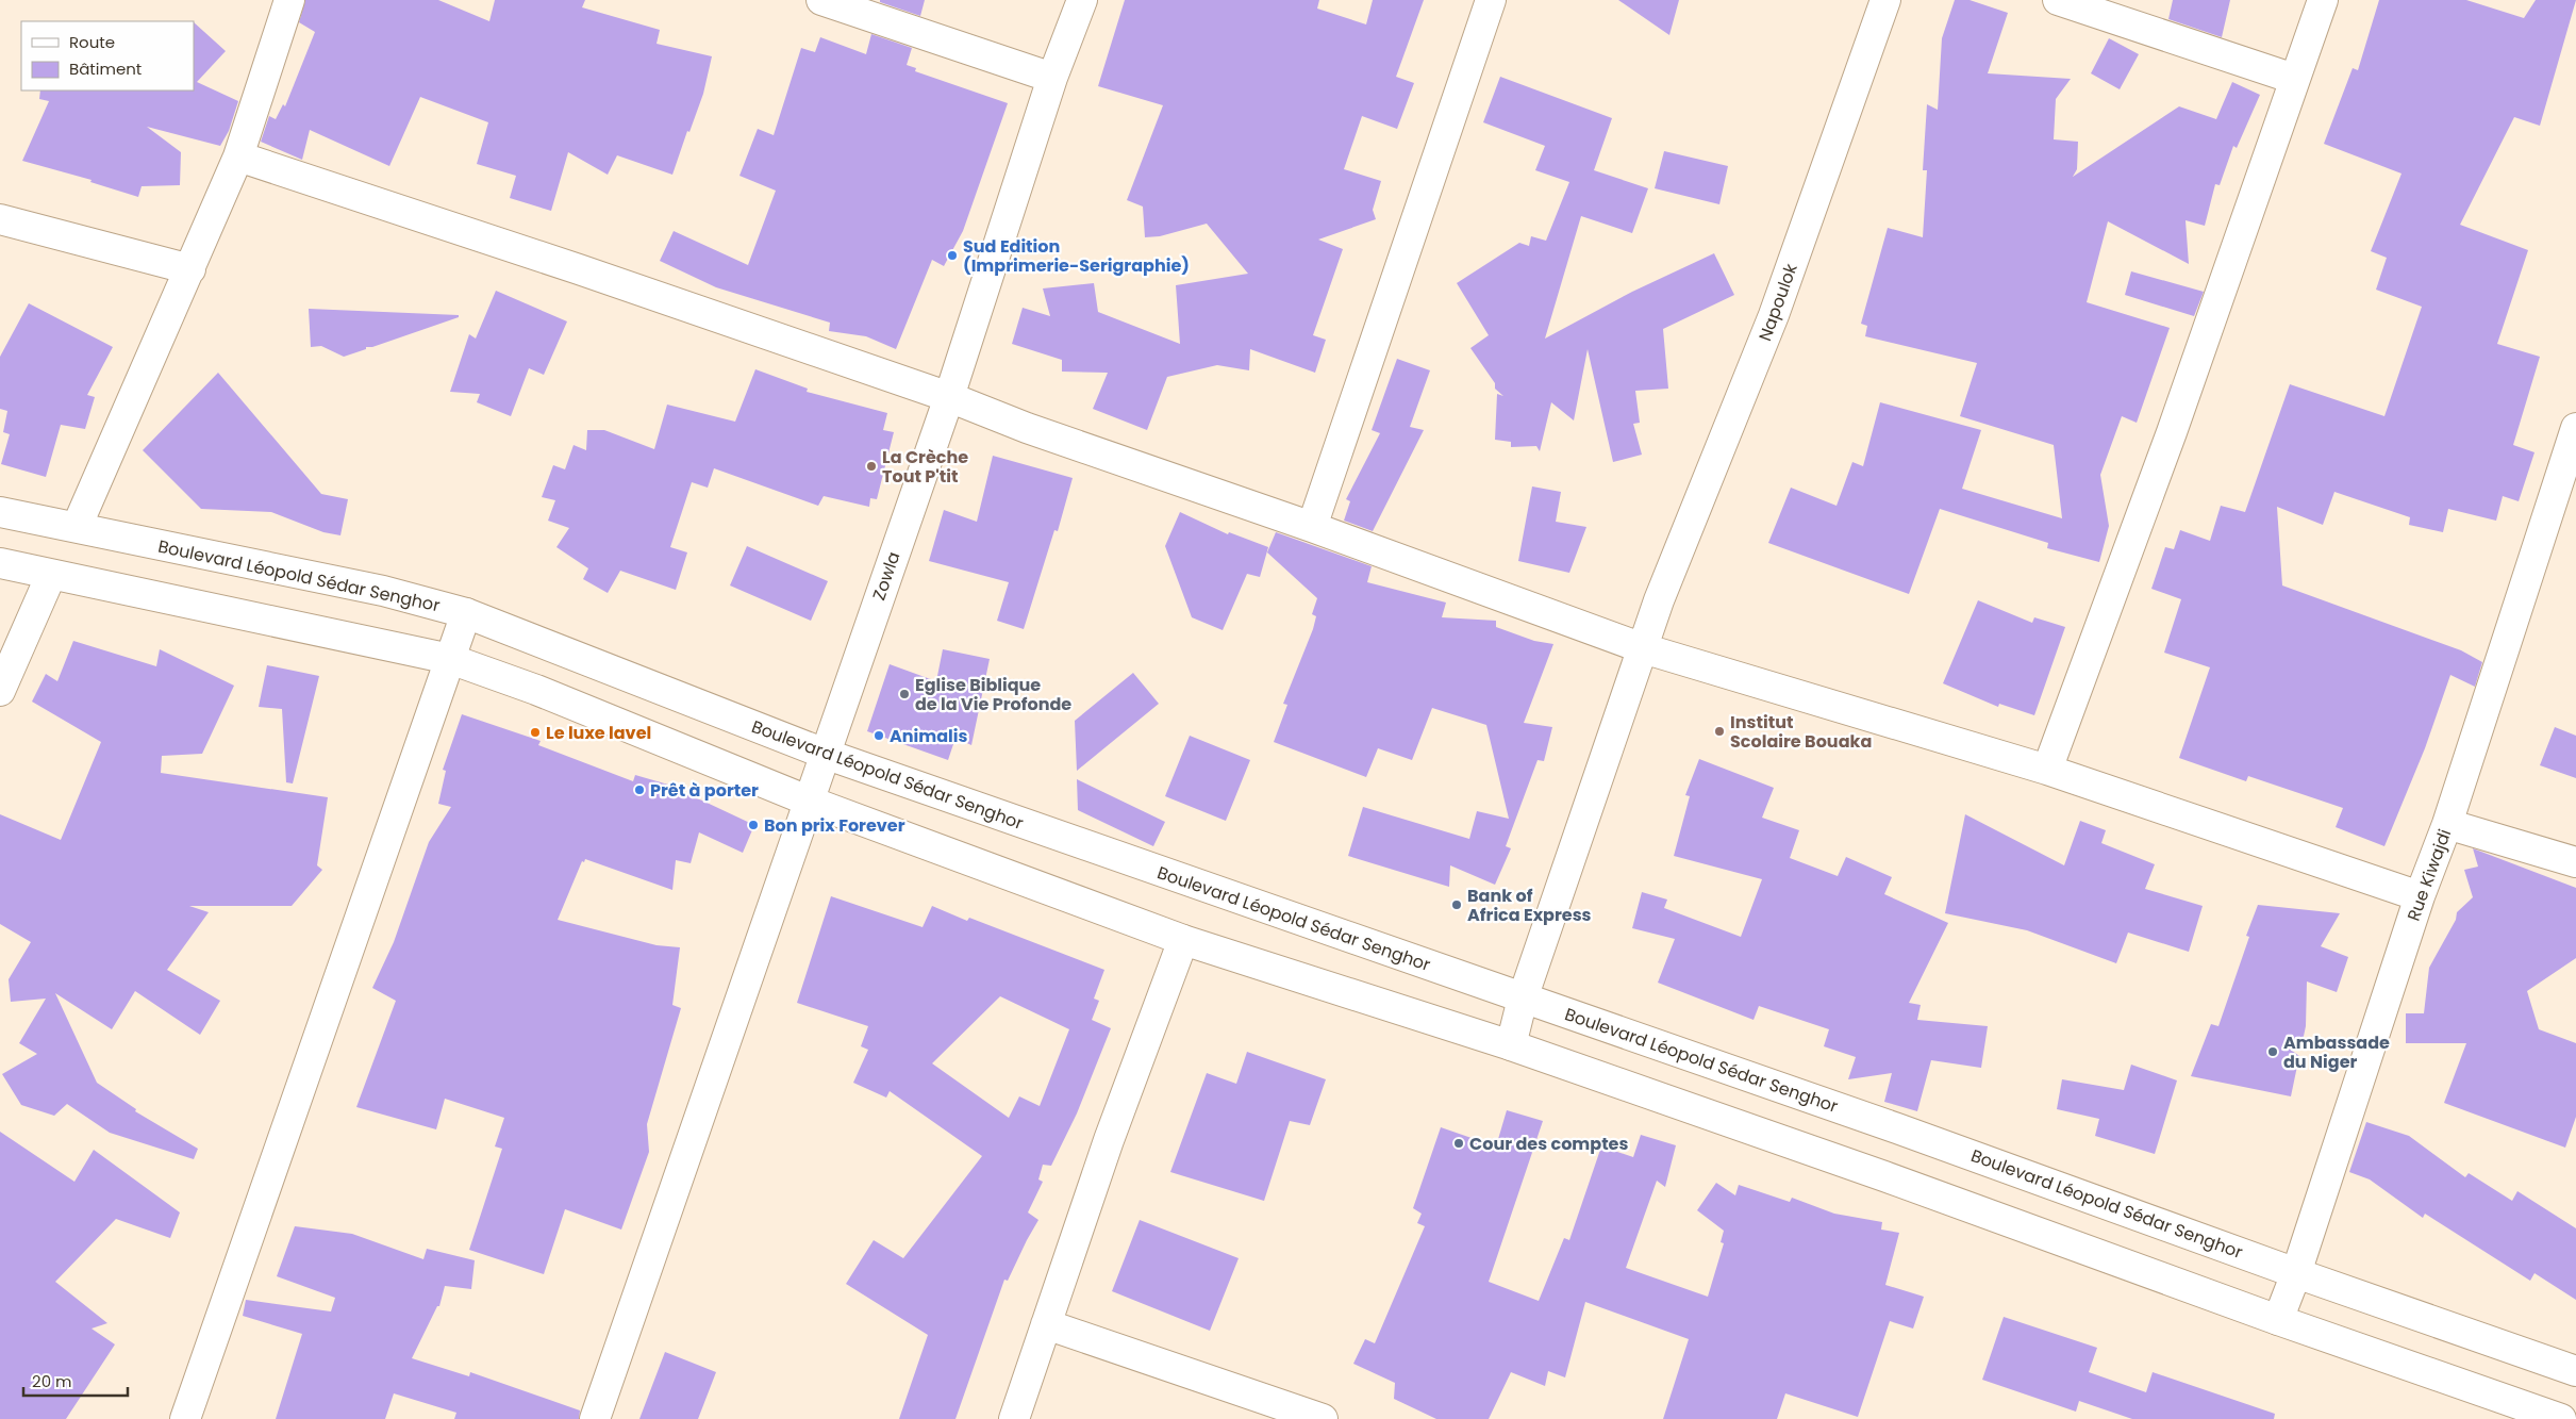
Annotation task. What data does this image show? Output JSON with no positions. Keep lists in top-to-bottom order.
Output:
{
  "streets": {
    "street": [
      "Napoulok",
      "Boulevard Léopold Sédar Senghor",
      "Zowla",
      "Rue Kiwajdi"
    ]
  },
  "crossings": [
    ["Napoulok", "Boulevard Léopold Sédar Senghor"],
    ["Boulevard Léopold Sédar Senghor", "Zowla"],
    ["Boulevard Léopold Sédar Senghor", "Rue Kiwajdi"]
  ],
  "places": [
    "Sud Edition (Imprimerie-Serigraphie)",
    "La Crèche Tout P'tit",
    "Eglise Biblique de la Vie Profonde",
    "Institut Scolaire Bouaka",
    "Le luxe lavel",
    "Animalis",
    "Prêt à porter",
    "Bon prix Forever",
    "Bank of Africa Express",
    "Ambassade du Niger",
    "Cour des comptes"
  ],
  "legend": ["Route", "Bâtiment"],
  "scale_bar": "20 m"
}
